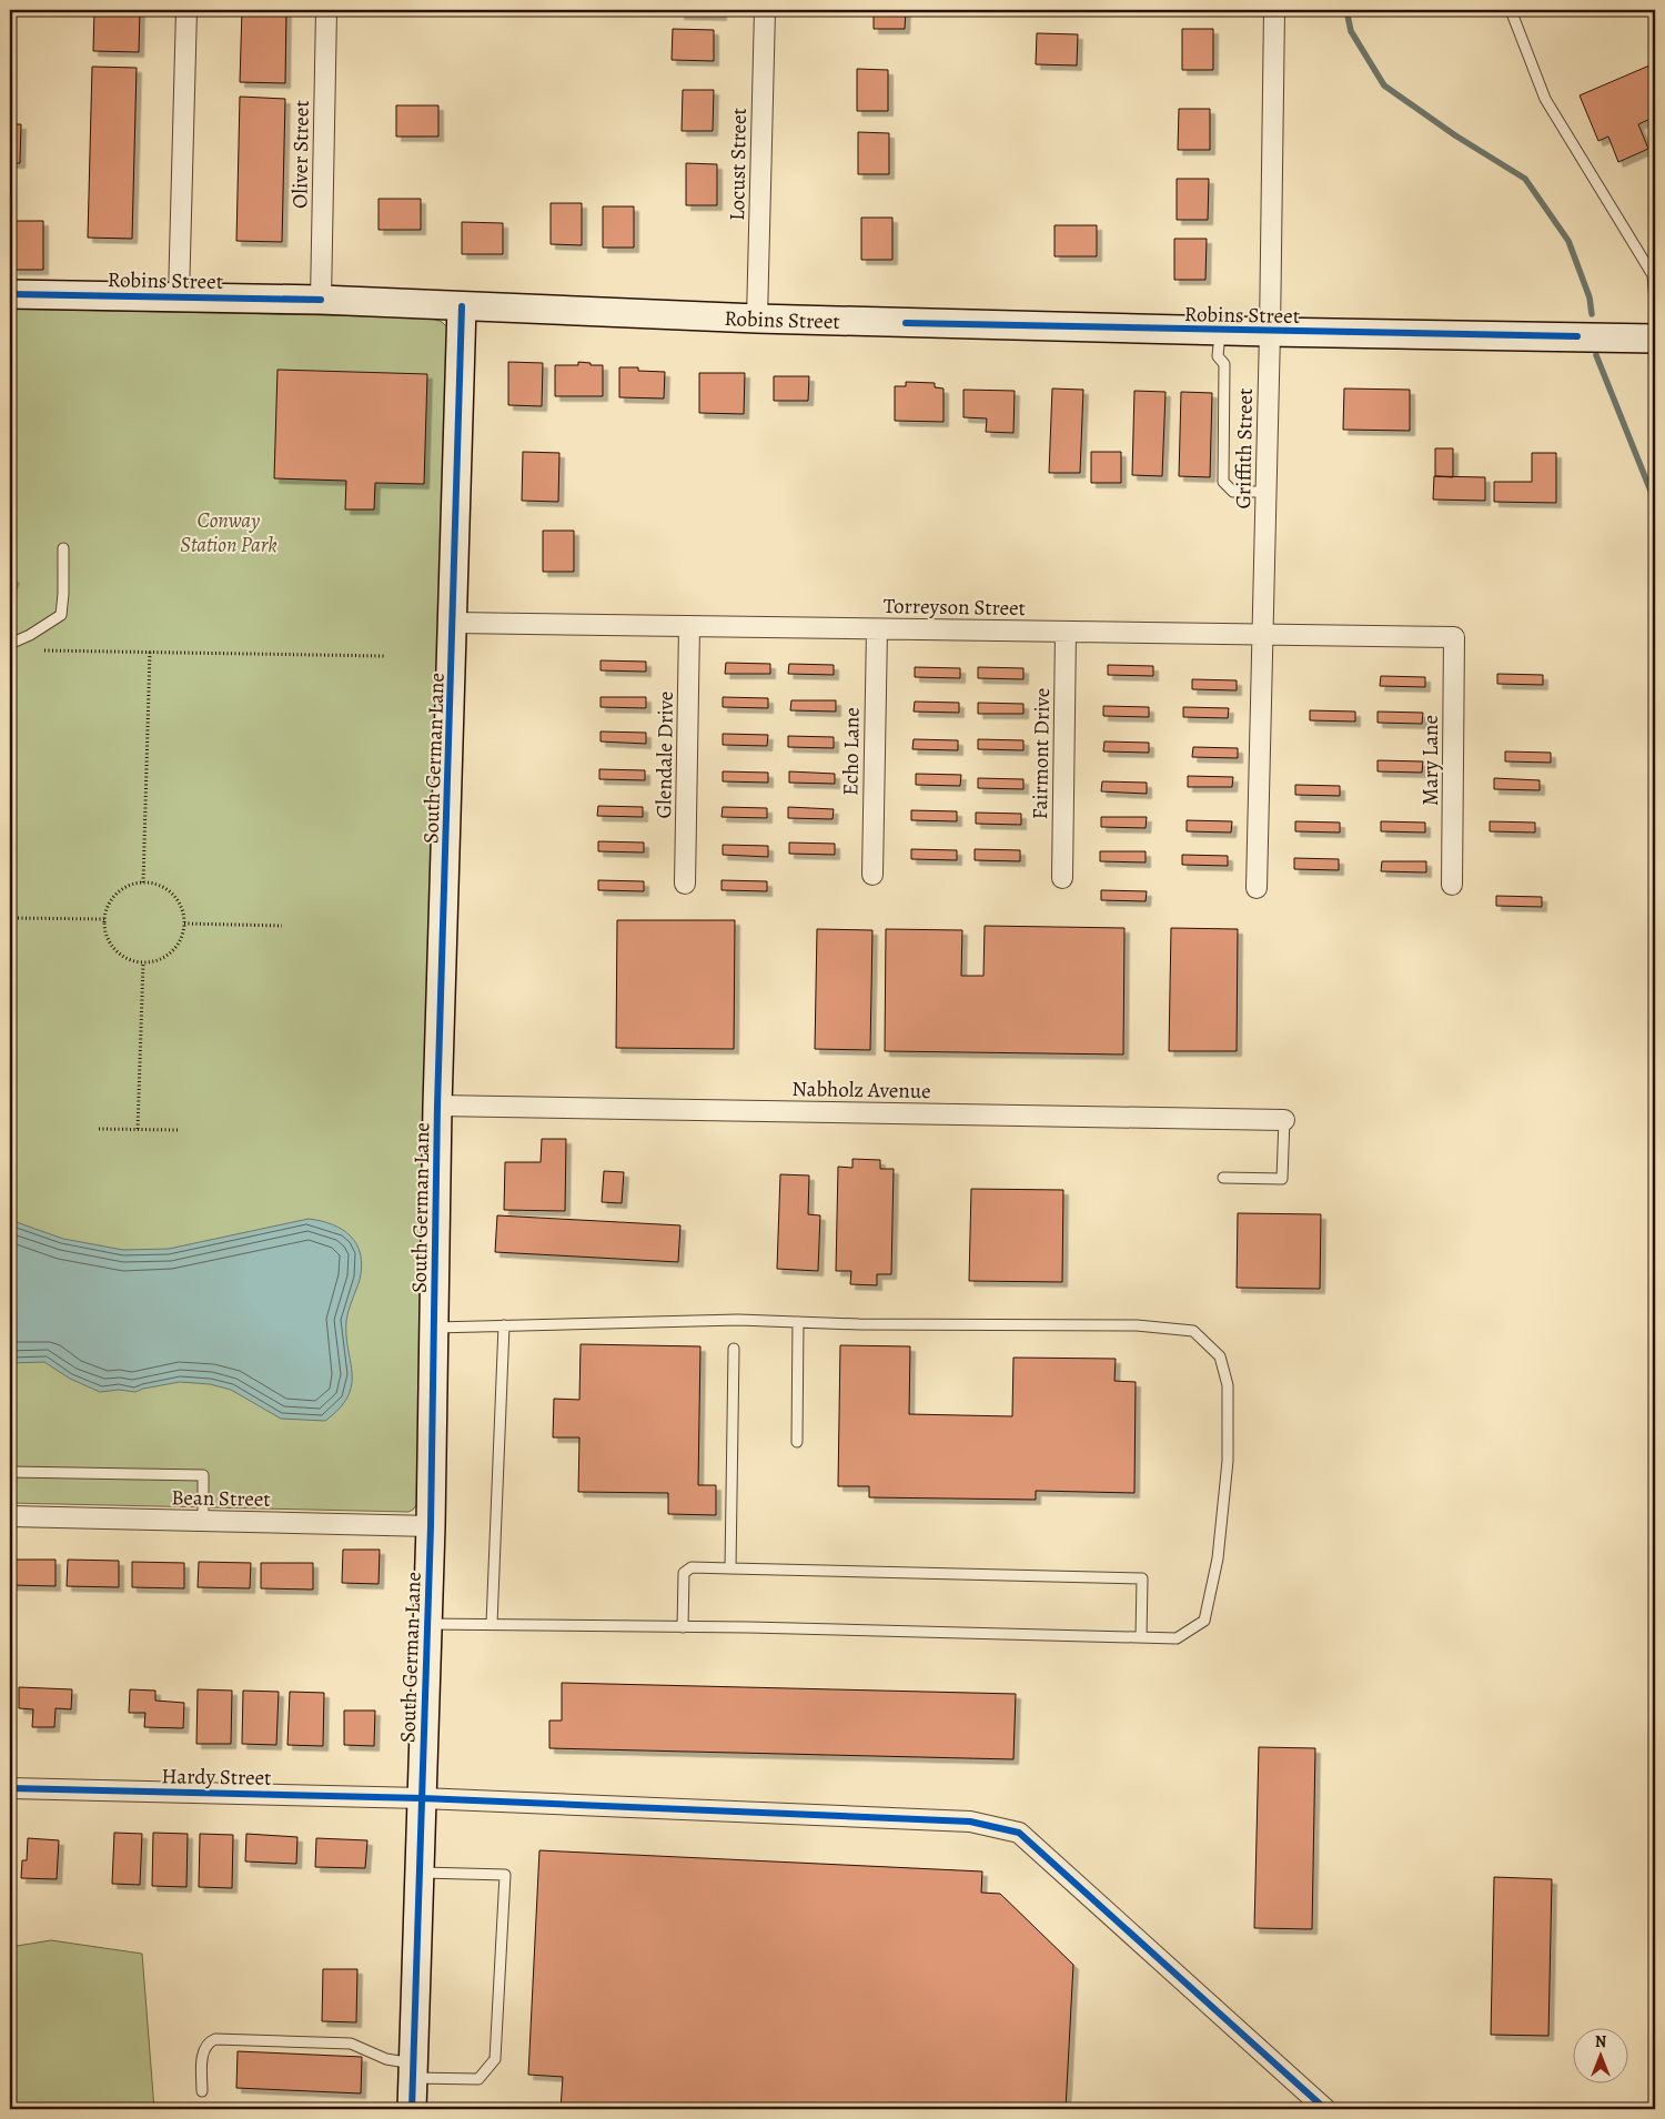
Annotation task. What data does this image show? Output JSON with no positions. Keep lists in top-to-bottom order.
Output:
{
  "streets": {
    "street": [
      "Oliver Street",
      "Locust Street",
      "Robins Street",
      "Griffith Street",
      "Torreyson Street",
      "Echo Lane",
      "Fairmont Drive",
      "Glendale Drive",
      "South German Lane",
      "Mary Lane",
      "Nabholz Avenue",
      "Bean Street",
      "Hardy Street"
    ]
  },
  "crossings": [
    ["Oliver Street", "Robins Street"],
    ["Locust Street", "Robins Street"],
    ["Robins Street", "Griffith Street"],
    ["Robins Street", "South German Lane"],
    ["Griffith Street", "Torreyson Street"],
    ["Torreyson Street", "Echo Lane"],
    ["Torreyson Street", "Fairmont Drive"],
    ["Torreyson Street", "Glendale Drive"],
    ["Torreyson Street", "South German Lane"],
    ["Torreyson Street", "Mary Lane"],
    ["South German Lane", "Nabholz Avenue"],
    ["South German Lane", "Bean Street"],
    ["South German Lane", "Hardy Street"]
  ],
  "parks": ["Conway Station Park"],
  "north": "top"
}
